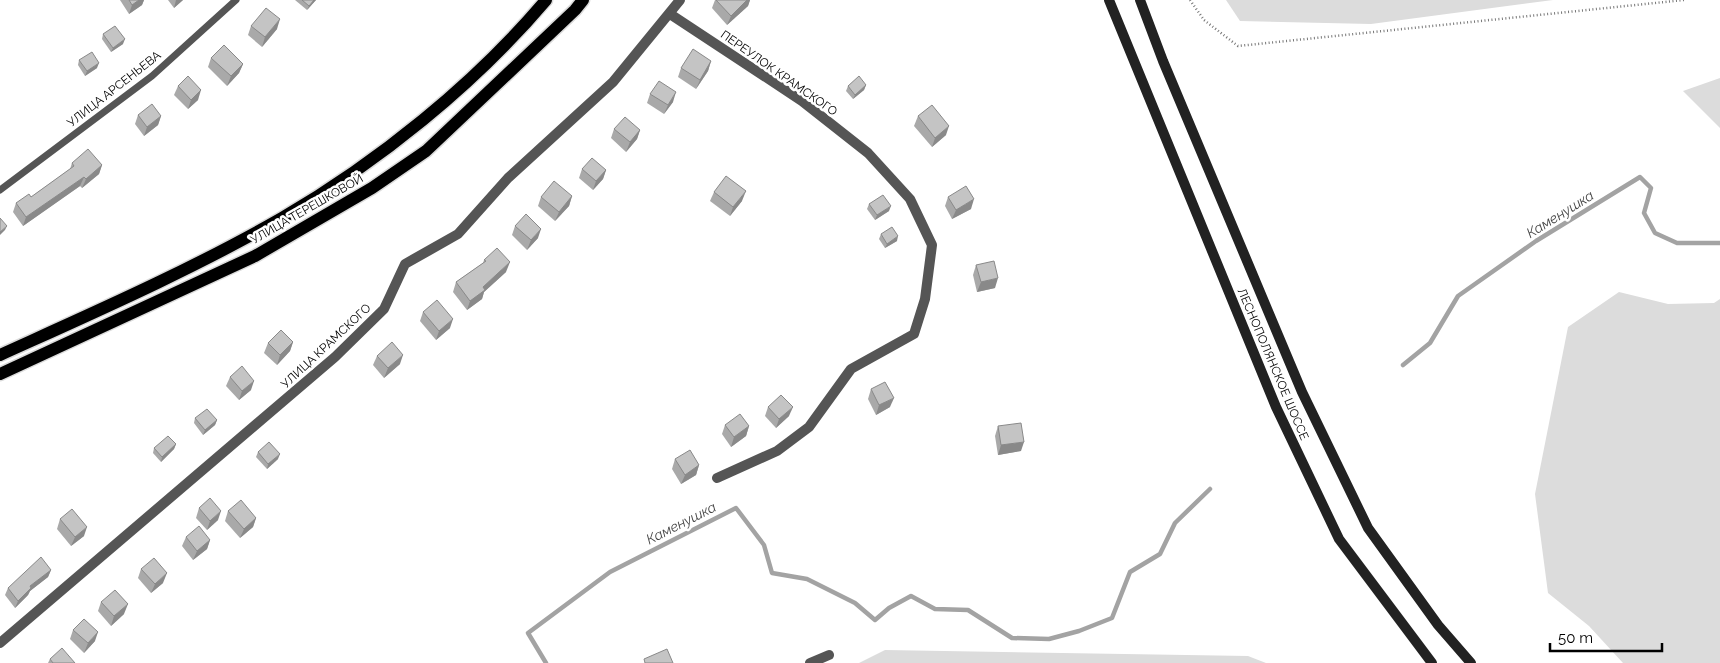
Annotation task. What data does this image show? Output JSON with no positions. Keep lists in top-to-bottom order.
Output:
{
  "streets": {
    "main road": ["УЛИЦА ТЕРЕШКОВОЙ", "ЛЕСНОПОЛЯНСКОЕ ШОССЕ"],
    "street": ["ПЕРЕУЛОК КРАМСКОГО", "УЛИЦА КРАМСКОГО"],
    "lane": ["УЛИЦА АРСЕНЬЕВА"]
  },
  "crossings": [
    ["ПЕРЕУЛОК КРАМСКОГО", "УЛИЦА КРАМСКОГО"]
  ],
  "water": ["Каменушка"],
  "scale_bar": "50 m"
}
